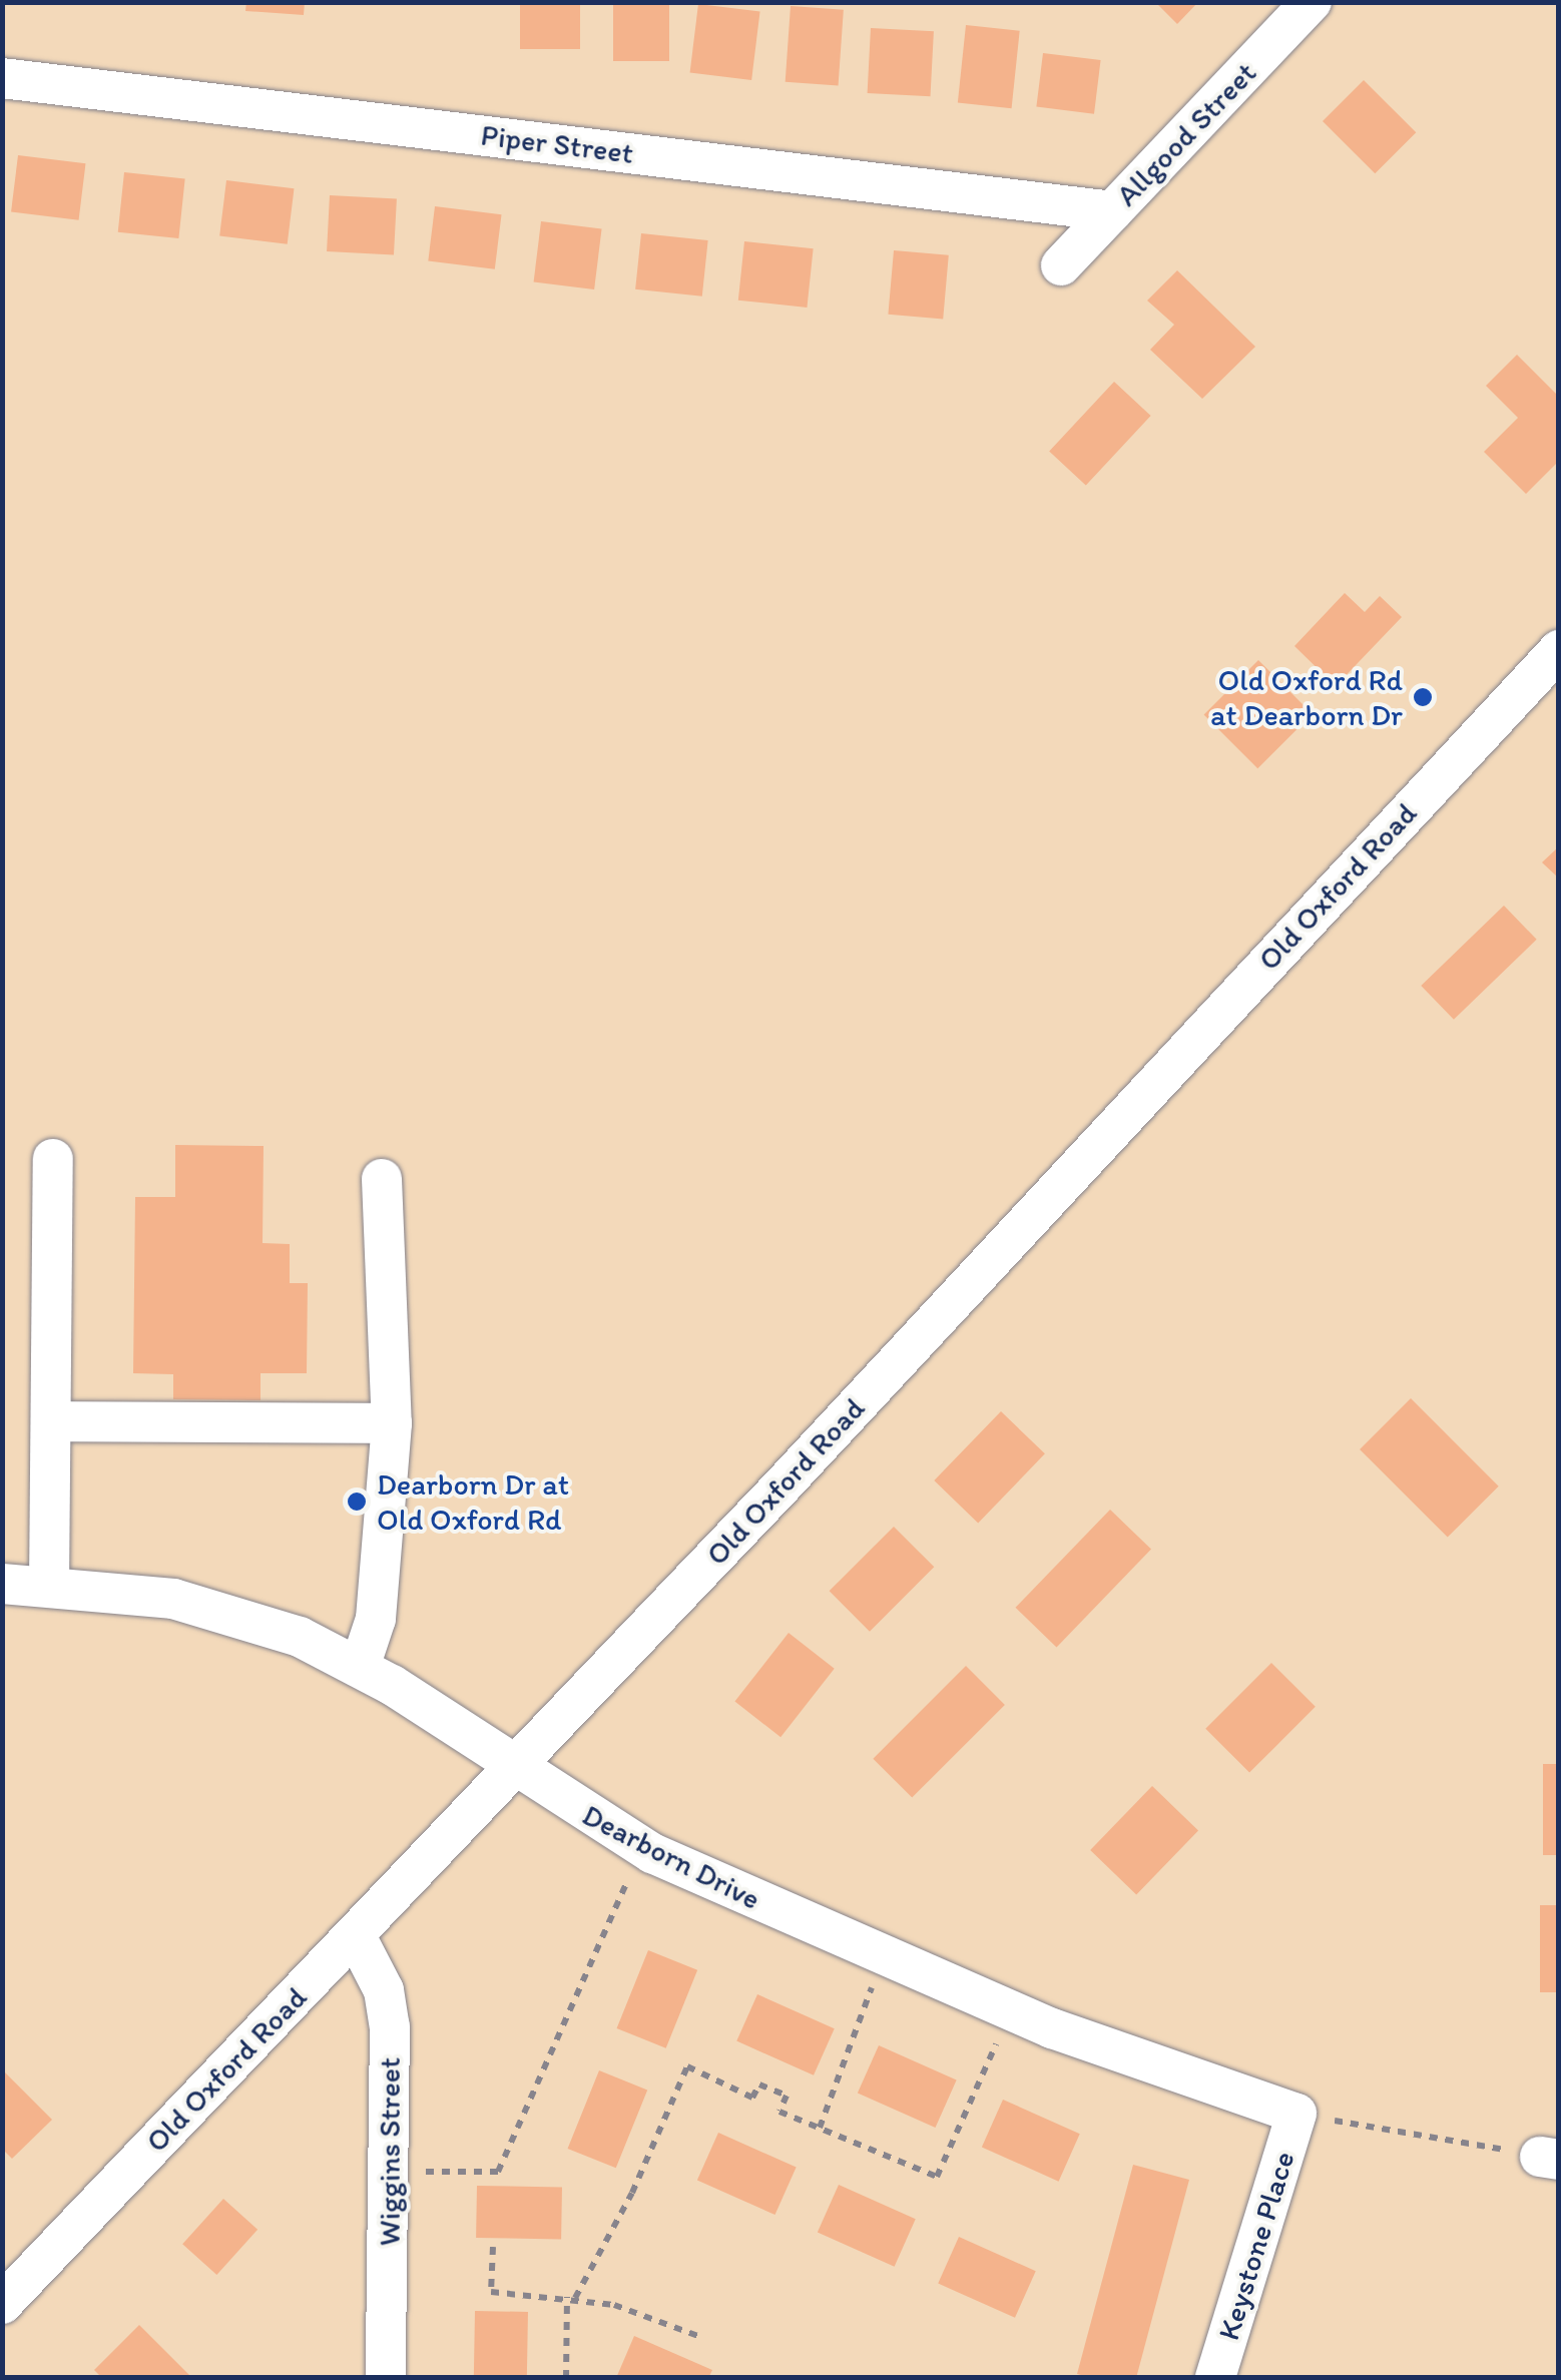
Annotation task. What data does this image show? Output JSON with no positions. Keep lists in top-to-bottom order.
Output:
{
  "streets": {
    "street": [
      "Allgood Street",
      "Piper Street",
      "Old Oxford Road",
      "Dearborn Drive",
      "Wiggins Street",
      "Keystone Place"
    ]
  },
  "crossings": [
    ["Allgood Street", "Piper Street"],
    ["Old Oxford Road", "Dearborn Drive"],
    ["Old Oxford Road", "Wiggins Street"],
    ["Dearborn Drive", "Keystone Place"]
  ],
  "places": ["Old Oxford Rd at Dearborn Dr", "Dearborn Dr at Old Oxford Rd"]
}
